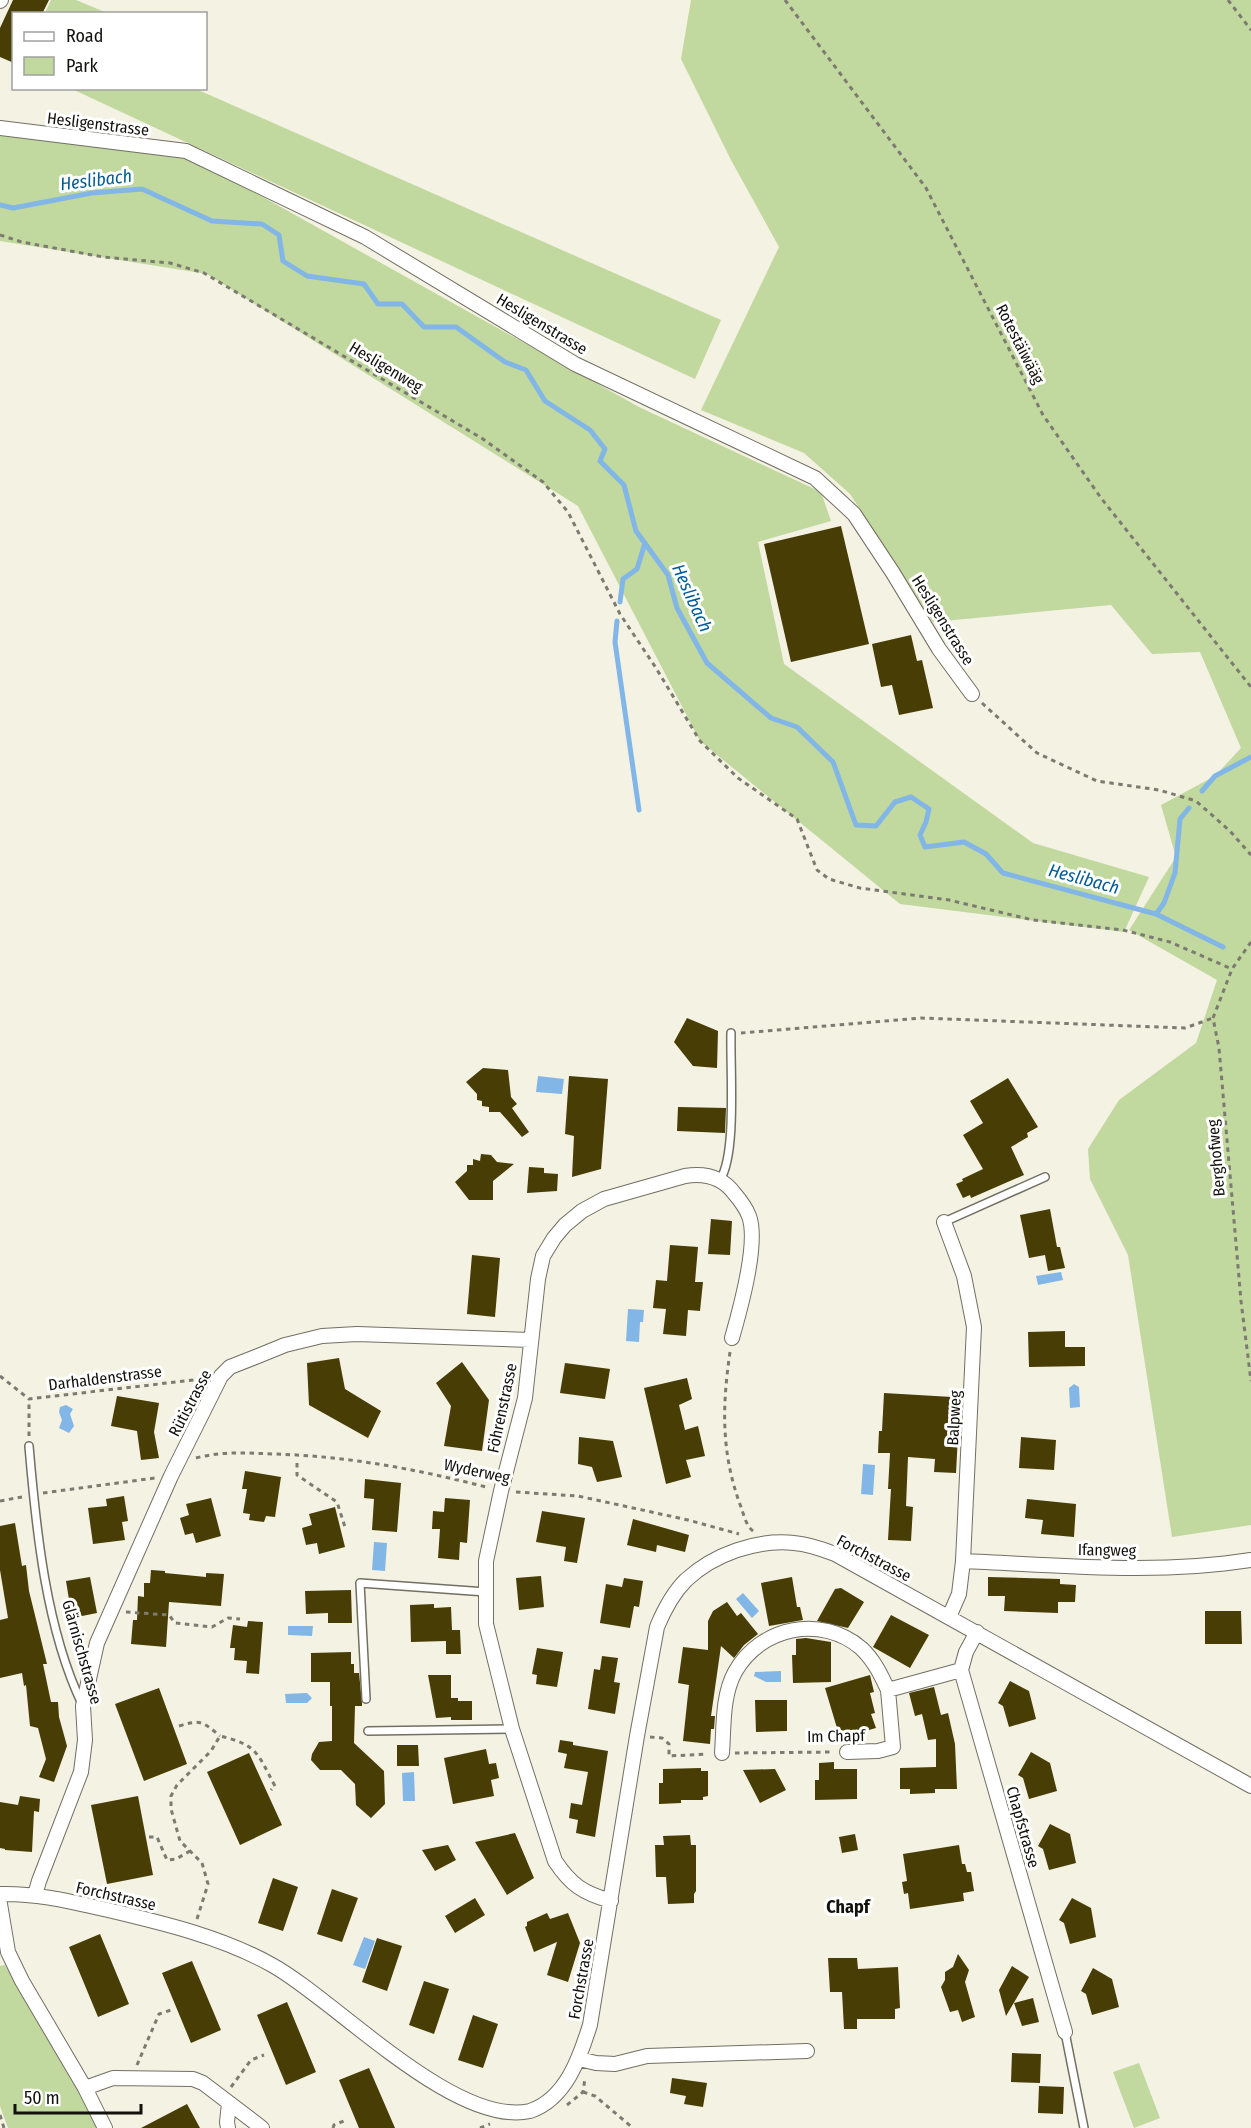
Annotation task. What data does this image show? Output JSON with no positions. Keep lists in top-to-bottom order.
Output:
{
  "streets": {
    "street": [
      "Hesligenstrasse",
      "Rütistrasse",
      "Föhrenstrasse",
      "Balpweg",
      "Ifangweg",
      "Forchstrasse",
      "Glärnischstrasse",
      "Im Chapf",
      "Chapfstrasse"
    ],
    "path": [
      "Rotestäiwääg",
      "Hesligenweg",
      "Berghofweg",
      "Darhaldenstrasse",
      "Wyderweg"
    ]
  },
  "crossings": [
    ["Darhaldenstrasse", "Rütistrasse"],
    ["Rütistrasse", "Föhrenstrasse"],
    ["Rütistrasse", "Wyderweg"],
    ["Rütistrasse", "Glärnischstrasse"],
    ["Föhrenstrasse", "Wyderweg"],
    ["Föhrenstrasse", "Forchstrasse"],
    ["Balpweg", "Ifangweg"],
    ["Balpweg", "Forchstrasse"],
    ["Wyderweg", "Forchstrasse"],
    ["Wyderweg", "Glärnischstrasse"],
    ["Forchstrasse", "Glärnischstrasse"],
    ["Forchstrasse", "Im Chapf"]
  ],
  "districts": ["Chapf"],
  "water": ["Heslibach"],
  "legend": ["Road", "Park"],
  "scale_bar": "50 m"
}
